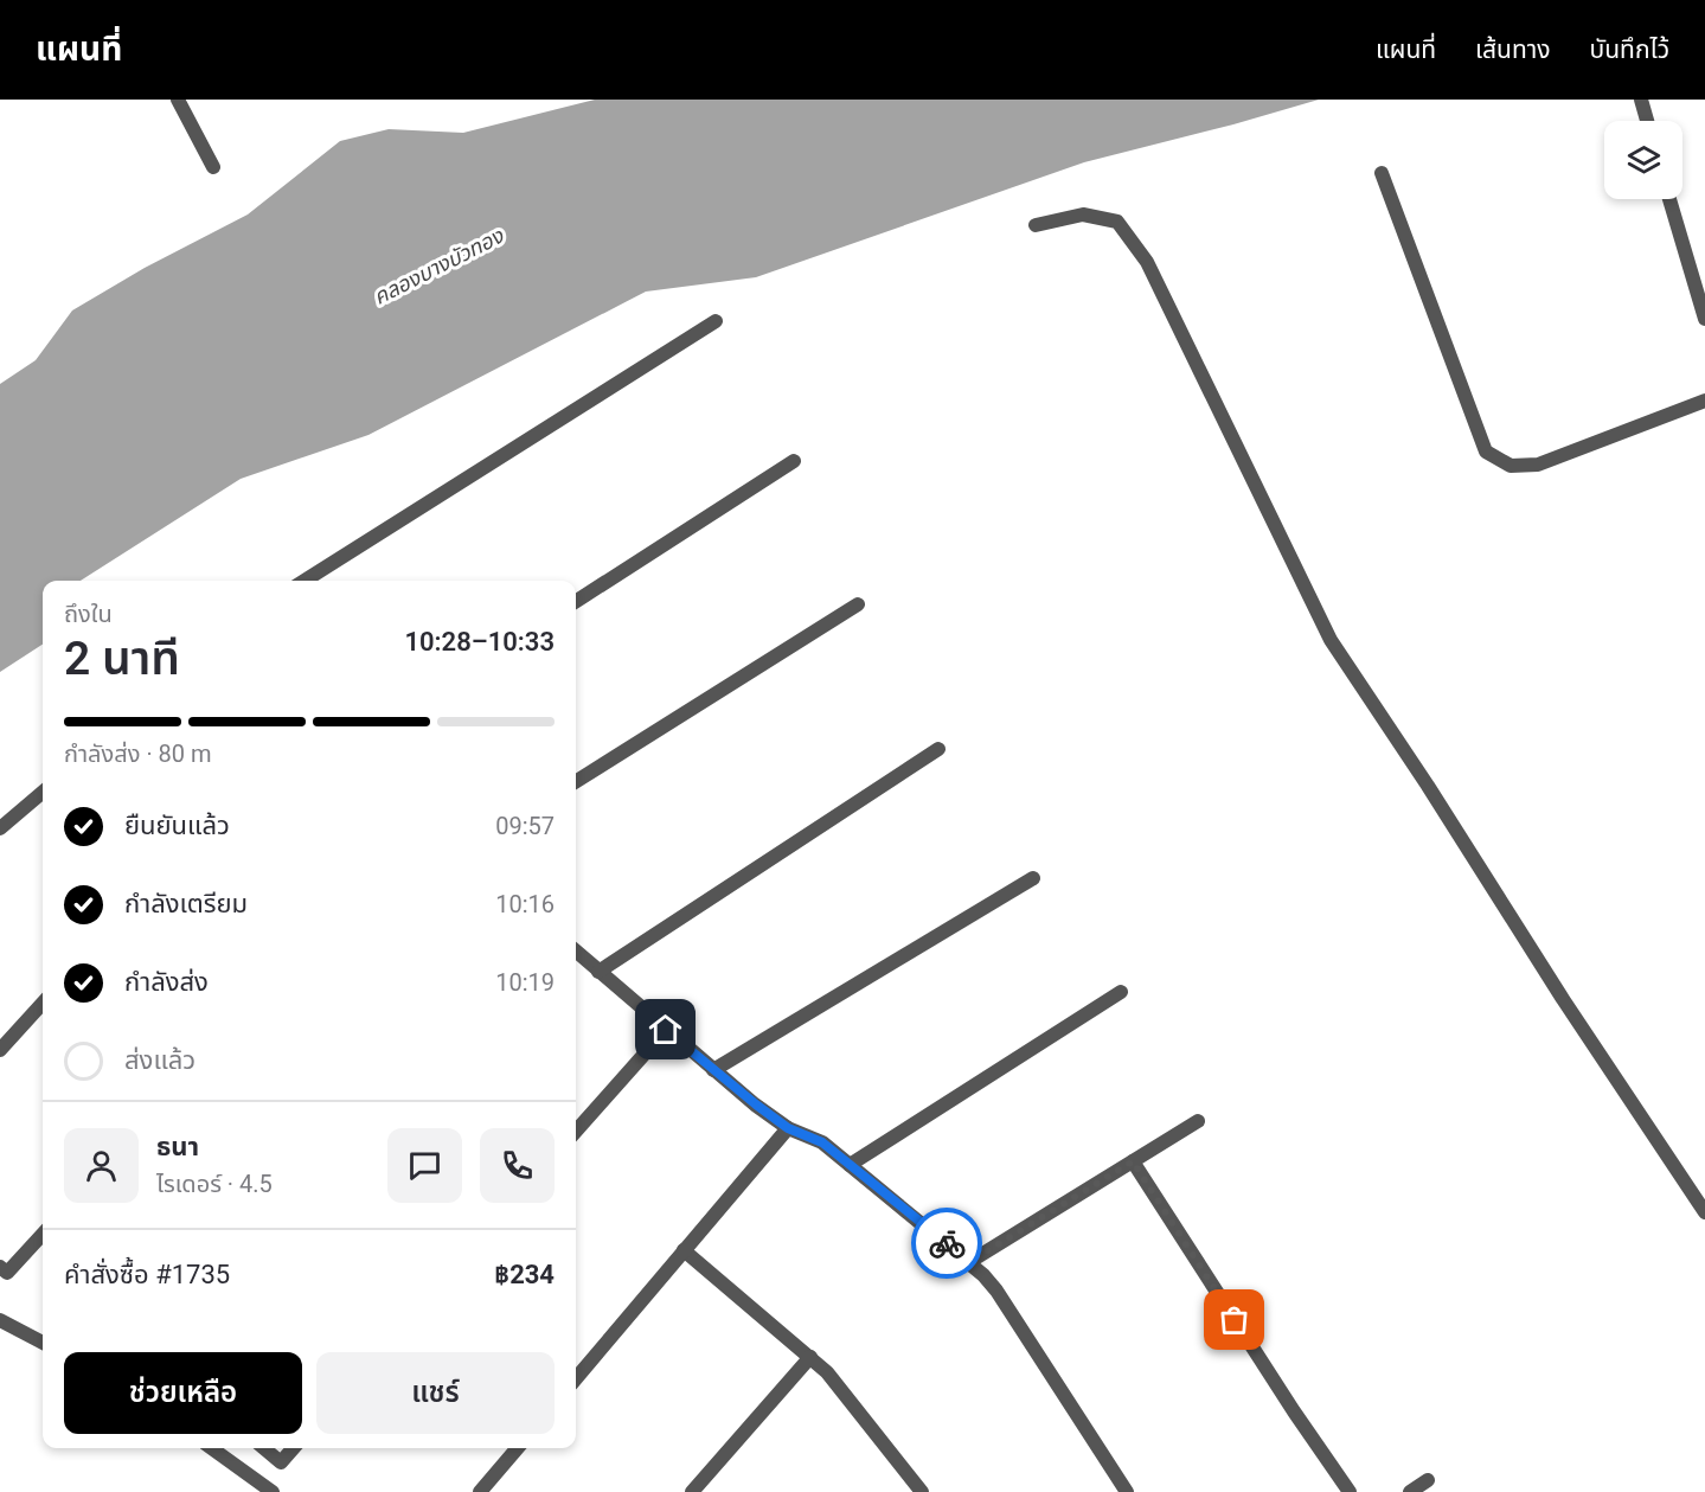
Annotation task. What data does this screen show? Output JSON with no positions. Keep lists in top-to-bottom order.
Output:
{
  "water": ["คลองบางบัวทอง"],
  "page": {
    "header": "แผนที่",
    "nav": ["แผนที่", "เส้นทาง", "บันทึกไว้"],
    "heading": ["2 นาที", "ถึงใน", "10:28–10:33"],
    "panel": [
      "ธนา",
      "ไรเดอร์ · 4.5",
      "คำสั่งซื้อ #1735",
      "฿234"
    ],
    "bar": "กำลังส่ง · 80 m",
    "list": [
      ["ยืนยันแล้ว", "09:57"],
      ["กำลังเตรียม", "10:16"],
      ["กำลังส่ง", "10:19"],
      "ส่งแล้ว"
    ],
    "buttons": ["ช่วยเหลือ", "แชร์"]
  }
}
